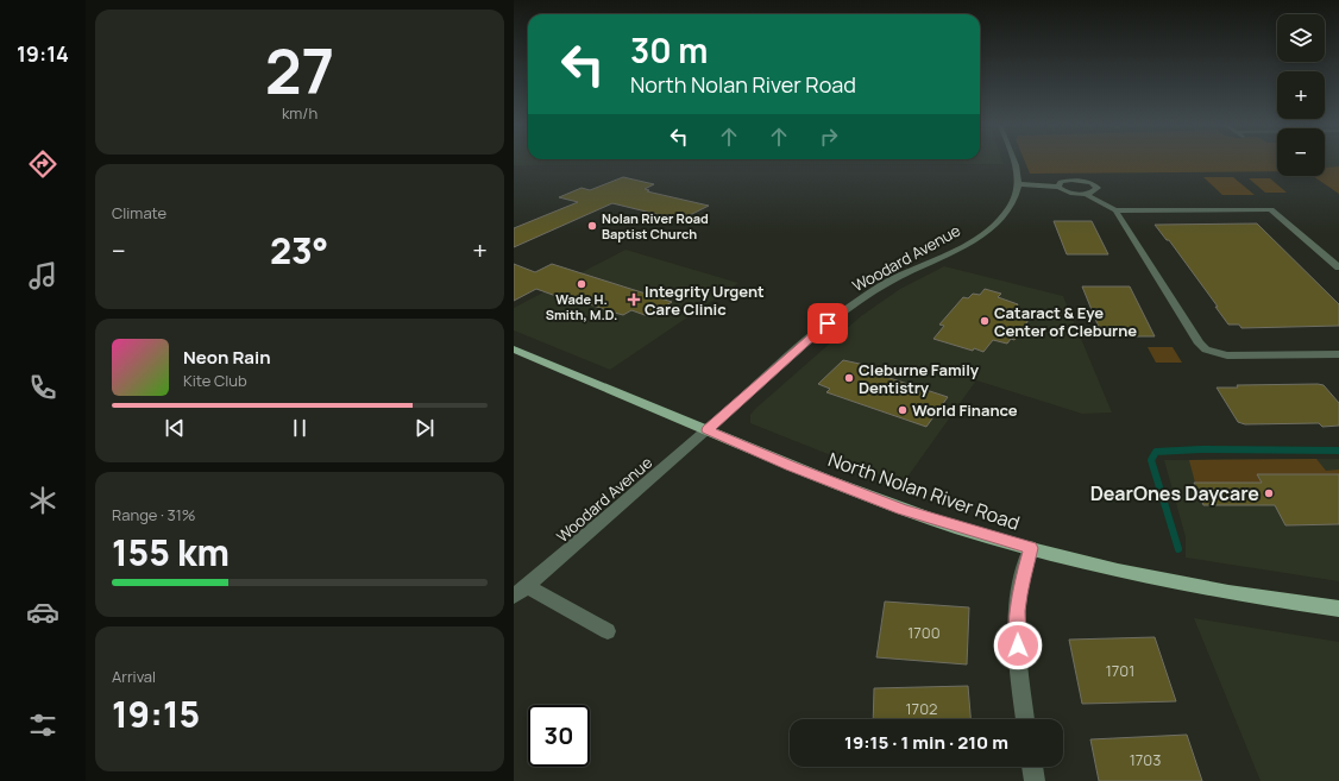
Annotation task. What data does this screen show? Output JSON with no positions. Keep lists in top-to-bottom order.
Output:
{
  "streets": {
    "main road": ["North Nolan River Road"],
    "street": ["Woodard Avenue"]
  },
  "crossings": [
    ["Woodard Avenue", "North Nolan River Road"]
  ],
  "places": {
    "other": [
      "Nolan River Road Baptist Church",
      "Wade H. Smith, M.D.",
      "Cataract & Eye Center of Cleburne",
      "Cleburne Family Dentistry",
      "World Finance",
      "DearOnes Daycare"
    ],
    "health": ["Integrity Urgent Care Clinic"]
  },
  "house_numbers": [
    "1700",
    "1701",
    "1702",
    "1703"
  ],
  "page": {
    "tabs": "19:14",
    "tile": [
      ["27", "km/h"],
      "Climate",
      ["Range · 31%", "155 km"],
      ["Arrival", "19:15"]
    ],
    "map_buttons": ["+", "−"],
    "turn": ["30 m", "North Nolan River Road"],
    "heat": ["−", "23°", "+"],
    "song": ["Neon Rain", "Kite Club"],
    "limit": "30",
    "trip": "19:15 · 1 min · 210 m"
  }
}
